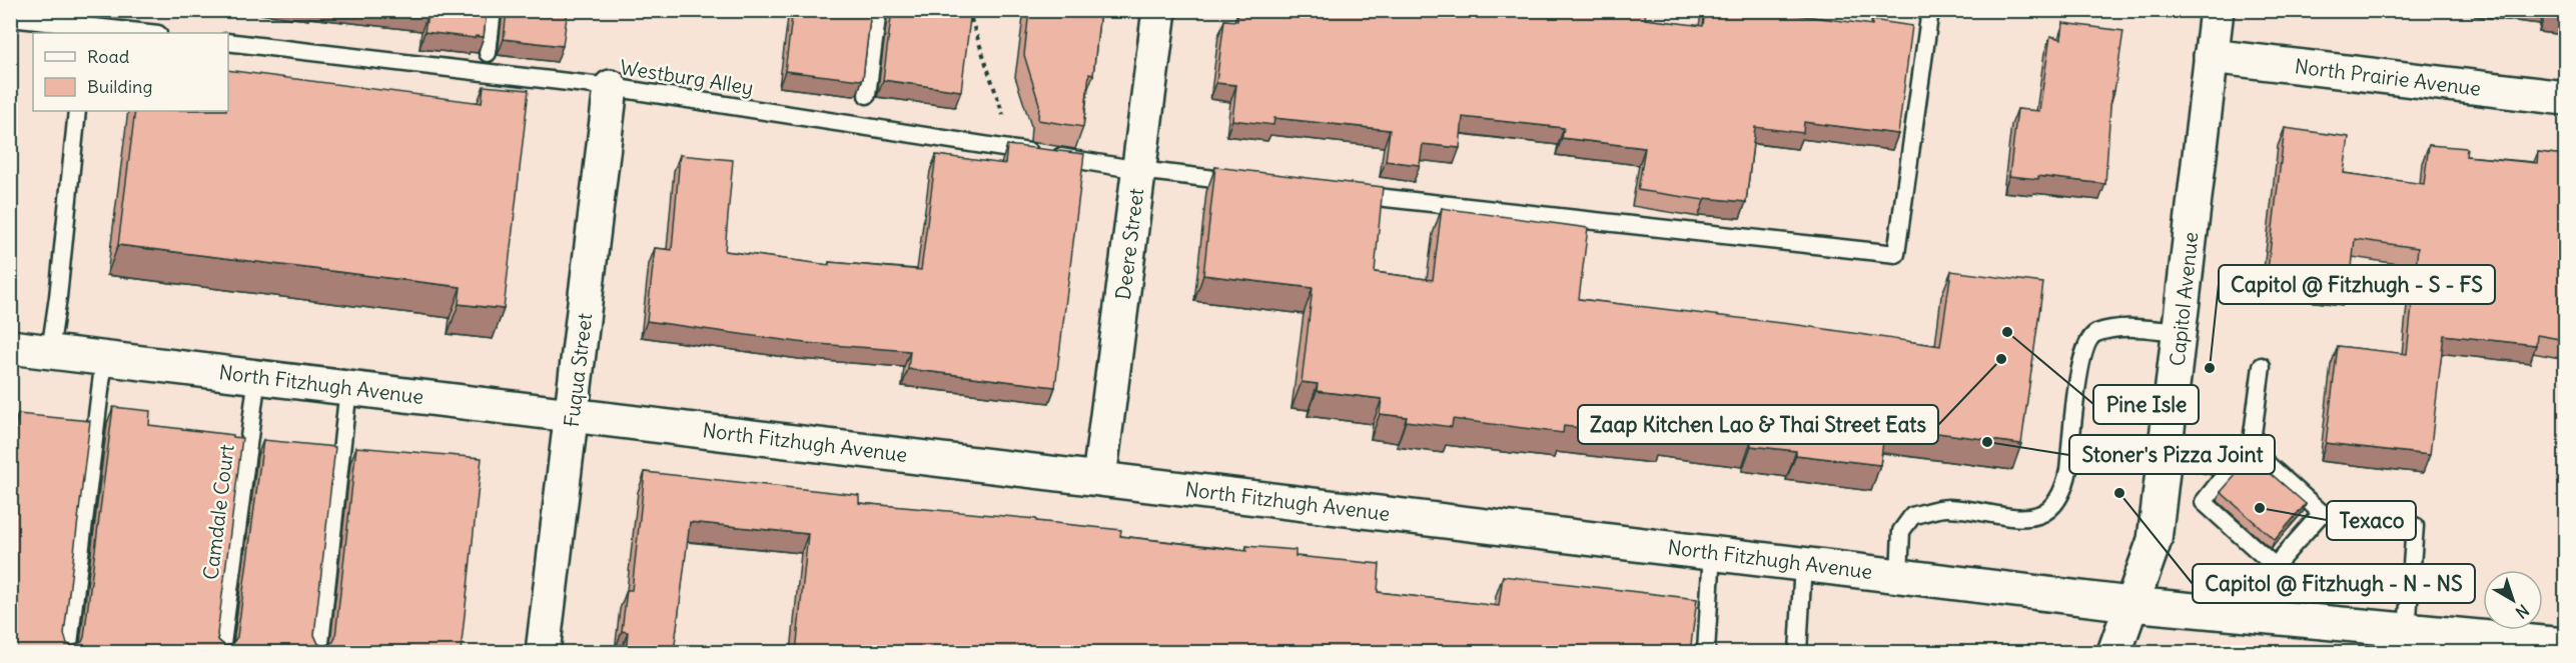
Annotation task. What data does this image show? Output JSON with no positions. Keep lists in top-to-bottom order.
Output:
{
  "streets": {
    "street": [
      "North Prairie Avenue",
      "Deere Street",
      "Capitol Avenue",
      "Fuqua Street",
      "North Fitzhugh Avenue"
    ],
    "lane": ["Westburg Alley", "Camdale Court"]
  },
  "crossings": [
    ["Westburg Alley", "Deere Street"],
    ["Westburg Alley", "Fuqua Street"],
    ["North Prairie Avenue", "Capitol Avenue"],
    ["Deere Street", "North Fitzhugh Avenue"],
    ["Capitol Avenue", "North Fitzhugh Avenue"],
    ["Fuqua Street", "North Fitzhugh Avenue"],
    ["North Fitzhugh Avenue", "Camdale Court"]
  ],
  "places": [
    "Pine Isle",
    "Zaap Kitchen Lao & Thai Street Eats",
    "Capitol @ Fitzhugh - S - FS",
    "Stoner's Pizza Joint",
    "Capitol @ Fitzhugh - N - NS",
    "Texaco"
  ],
  "legend": ["Road", "Building"],
  "north": "bottom right"
}
